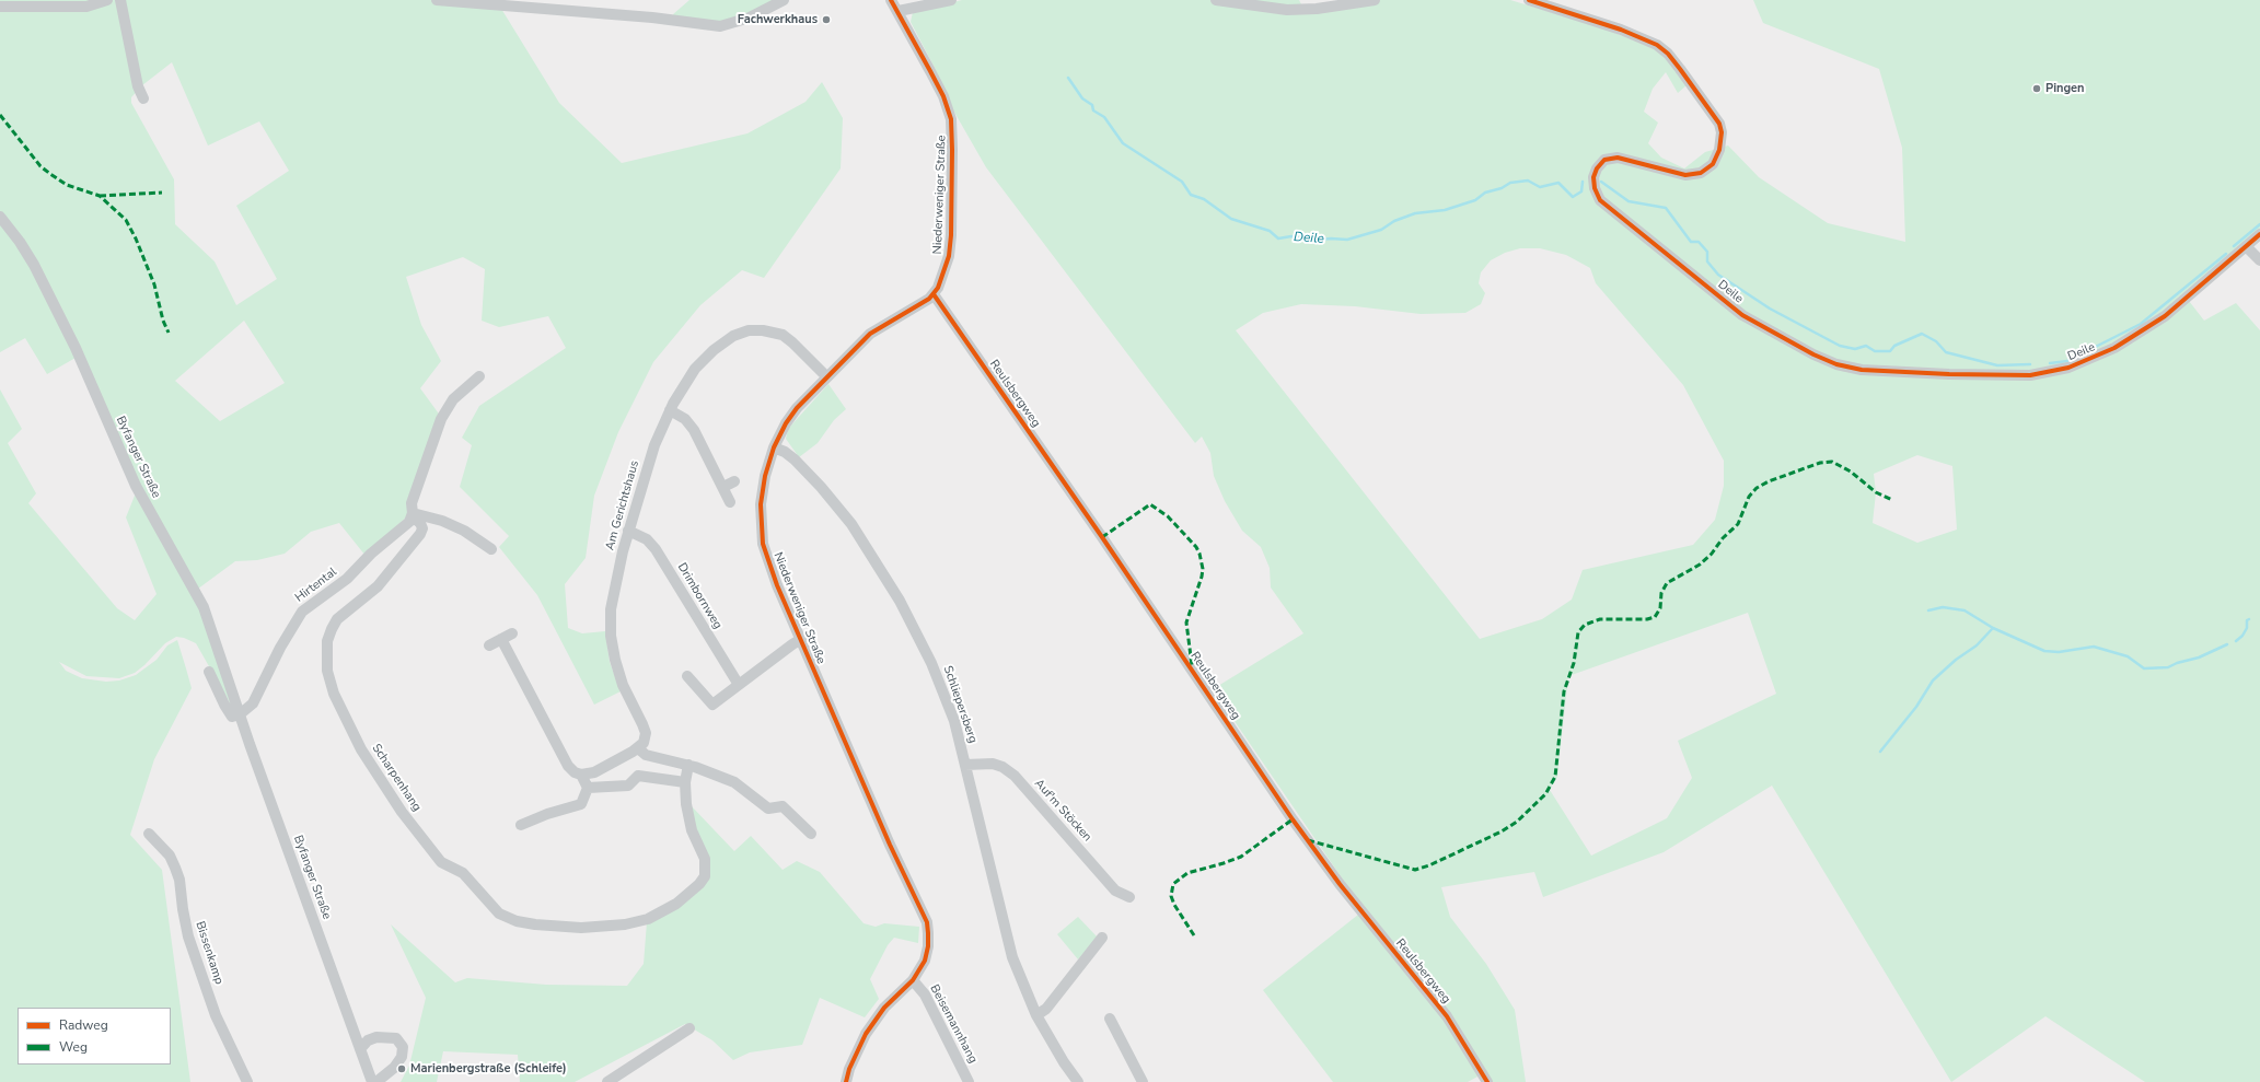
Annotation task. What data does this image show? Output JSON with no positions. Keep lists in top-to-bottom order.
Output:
{
  "streets": {
    "street": [
      "Niederweniger Straße",
      "Deile",
      "Reulsbergweg",
      "Byfanger Straße",
      "Am Gerichtshaus",
      "Hirtental",
      "Drimbornweg",
      "Schliepersberg",
      "Scharpenhang",
      "Auf'm Stöcken",
      "Bissenkamp",
      "Beisemannhang"
    ]
  },
  "crossings": [
    ["Niederweniger Straße", "Reulsbergweg"],
    ["Niederweniger Straße", "Am Gerichtshaus"],
    ["Niederweniger Straße", "Drimbornweg"],
    ["Niederweniger Straße", "Schliepersberg"],
    ["Niederweniger Straße", "Beisemannhang"],
    ["Byfanger Straße", "Hirtental"],
    ["Am Gerichtshaus", "Drimbornweg"],
    ["Hirtental", "Scharpenhang"],
    ["Schliepersberg", "Auf'm Stöcken"]
  ],
  "water": ["Deile"],
  "places": ["Fachwerkhaus", "Pingen", "Marienbergstraße (Schleife)"],
  "legend": ["Radweg", "Weg"]
}
